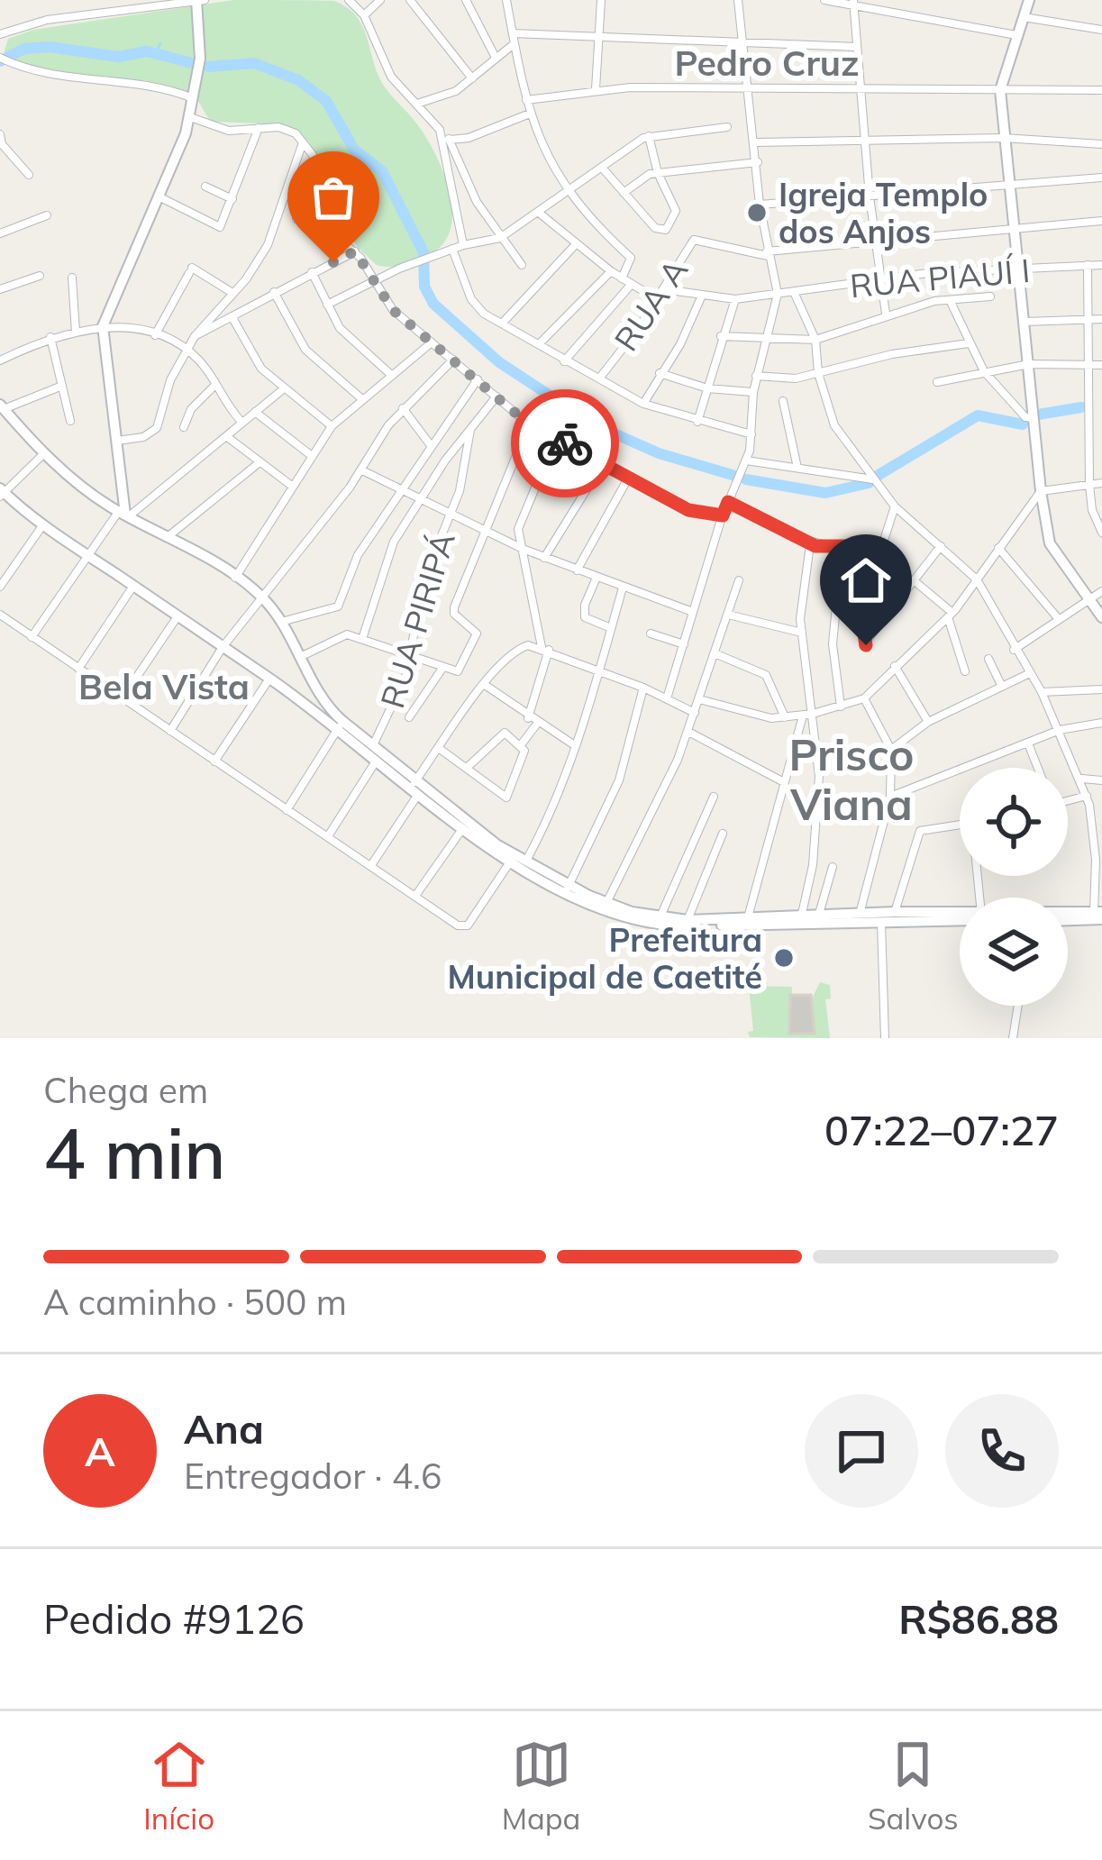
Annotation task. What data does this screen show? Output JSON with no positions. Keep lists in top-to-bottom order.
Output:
{
  "streets": {
    "street": ["RUA PIAUÍ I", "RUA A", "RUA PIRIPÁ"]
  },
  "crossings": [
    ["RUA PIAUÍ I", "RUA A"]
  ],
  "districts": ["Pedro Cruz", "Bela Vista", "Prisco Viana"],
  "places": ["Igreja Templo dos Anjos", "Prefeitura Municipal de Caetité"],
  "page": {
    "heading": ["4 min", "Chega em", "07:22–07:27"],
    "panel": [
      "Ana",
      "Entregador · 4.6",
      "Pedido #9126",
      "R$86.88"
    ],
    "bar": "A caminho · 500 m",
    "round": "A",
    "tabs": ["Início", "Mapa", "Salvos"]
  }
}
